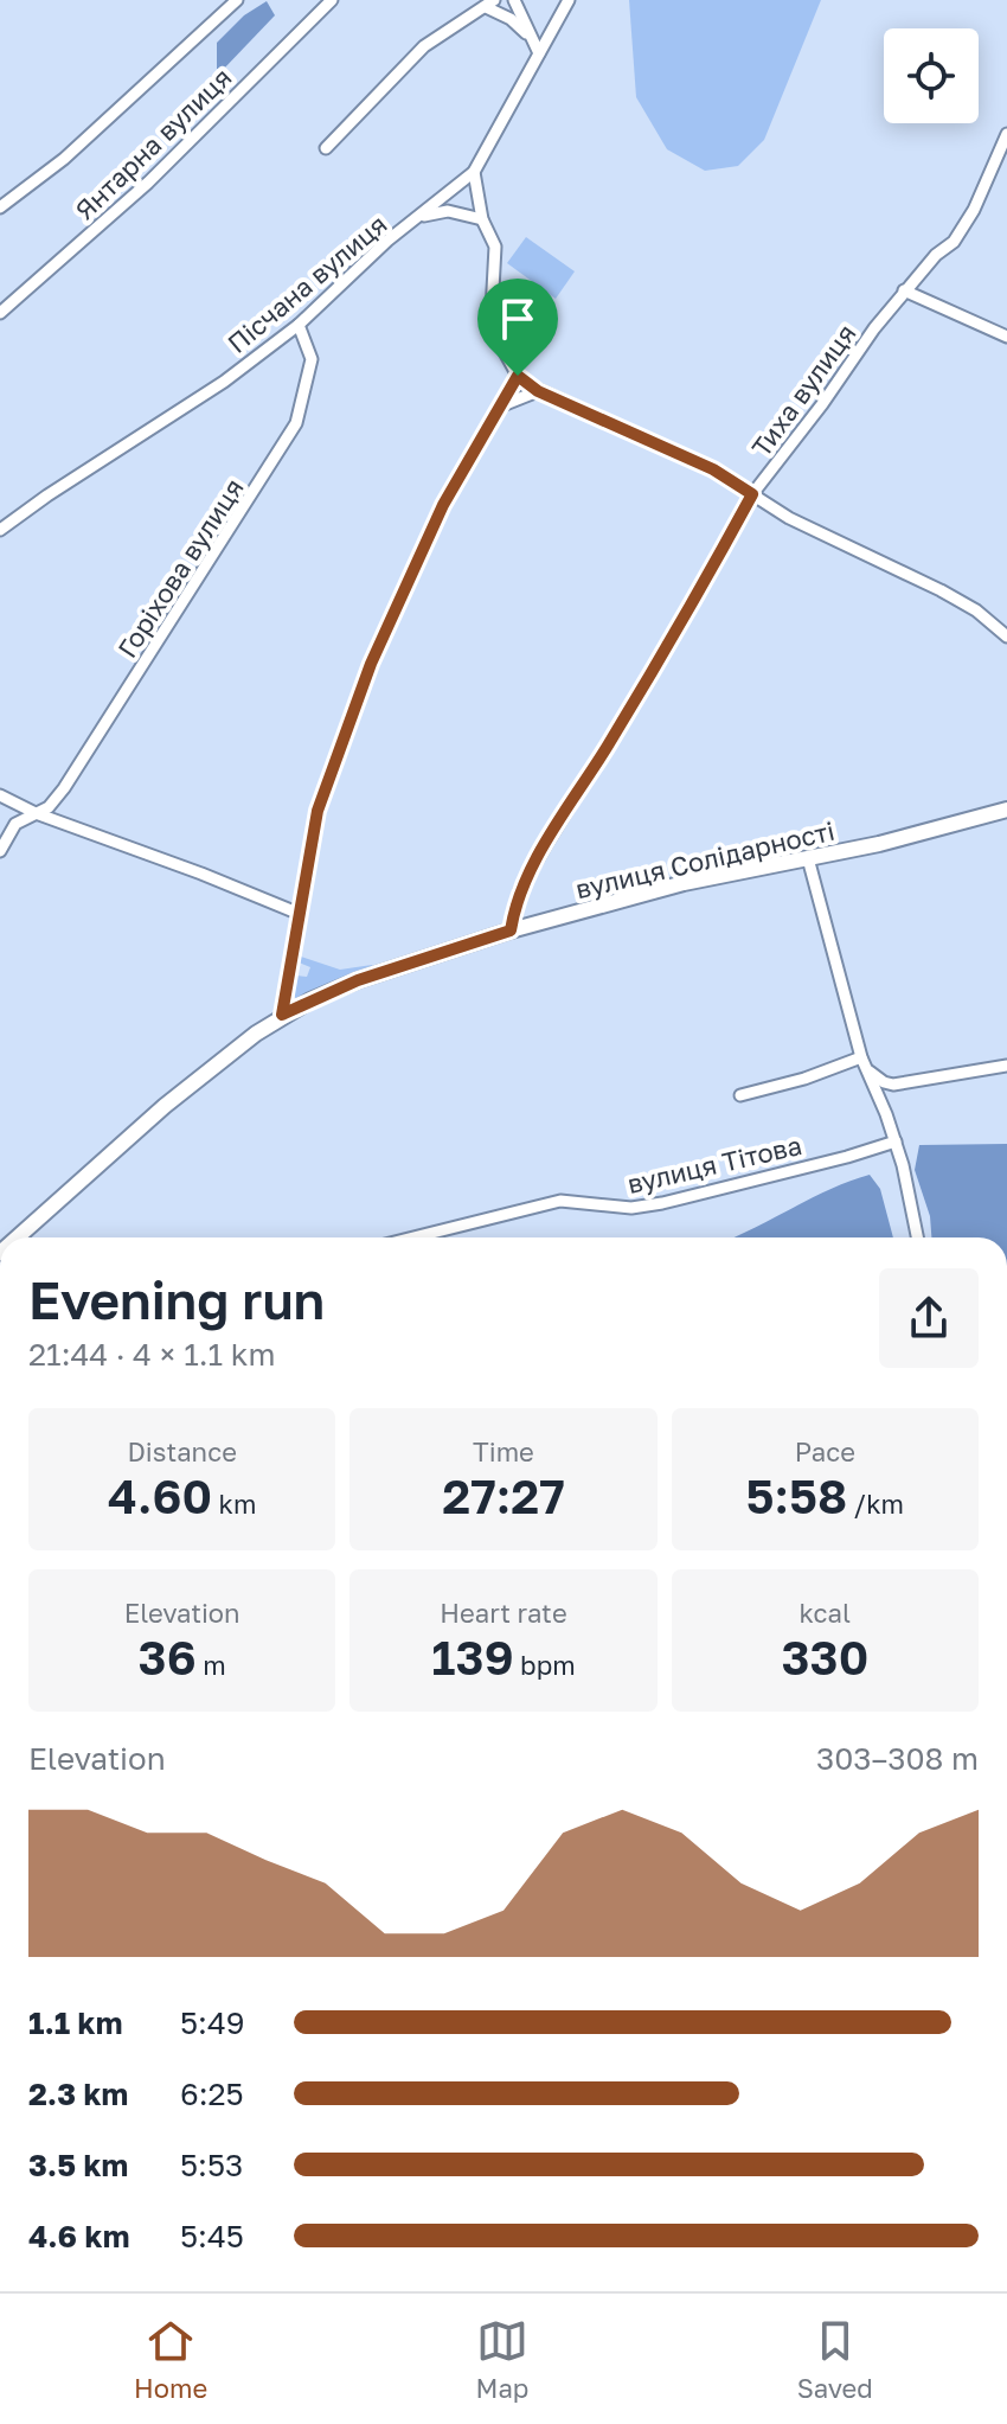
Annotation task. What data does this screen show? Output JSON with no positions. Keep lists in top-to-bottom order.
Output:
{
  "streets": {
    "main road": ["вулиця Солідарності"],
    "street": [
      "Янтарна вулиця",
      "Пісчана вулиця",
      "Тиха вулиця",
      "Горіхова вулиця",
      "вулиця Тітова"
    ]
  },
  "crossings": [
    ["Пісчана вулиця", "Горіхова вулиця"],
    ["Тиха вулиця", "вулиця Солідарності"]
  ],
  "page": {
    "heading": ["Evening run", "21:44 · 4 × 1.1 km"],
    "stats": [
      ["Distance", "4.60 km"],
      ["Time", "27:27"],
      ["Pace", "5:58 /km"],
      ["Elevation", "36 m"],
      ["Heart rate", "139 bpm"],
      ["kcal", "330"]
    ],
    "chart": ["Elevation", "303–308 m"],
    "list": [
      {
        "name": "1.1 km",
        "note": "5:49"
      },
      {
        "name": "2.3 km",
        "note": "6:25"
      },
      {
        "name": "3.5 km",
        "note": "5:53"
      },
      {
        "name": "4.6 km",
        "note": "5:45"
      }
    ],
    "tabs": ["Home", "Map", "Saved"]
  }
}
